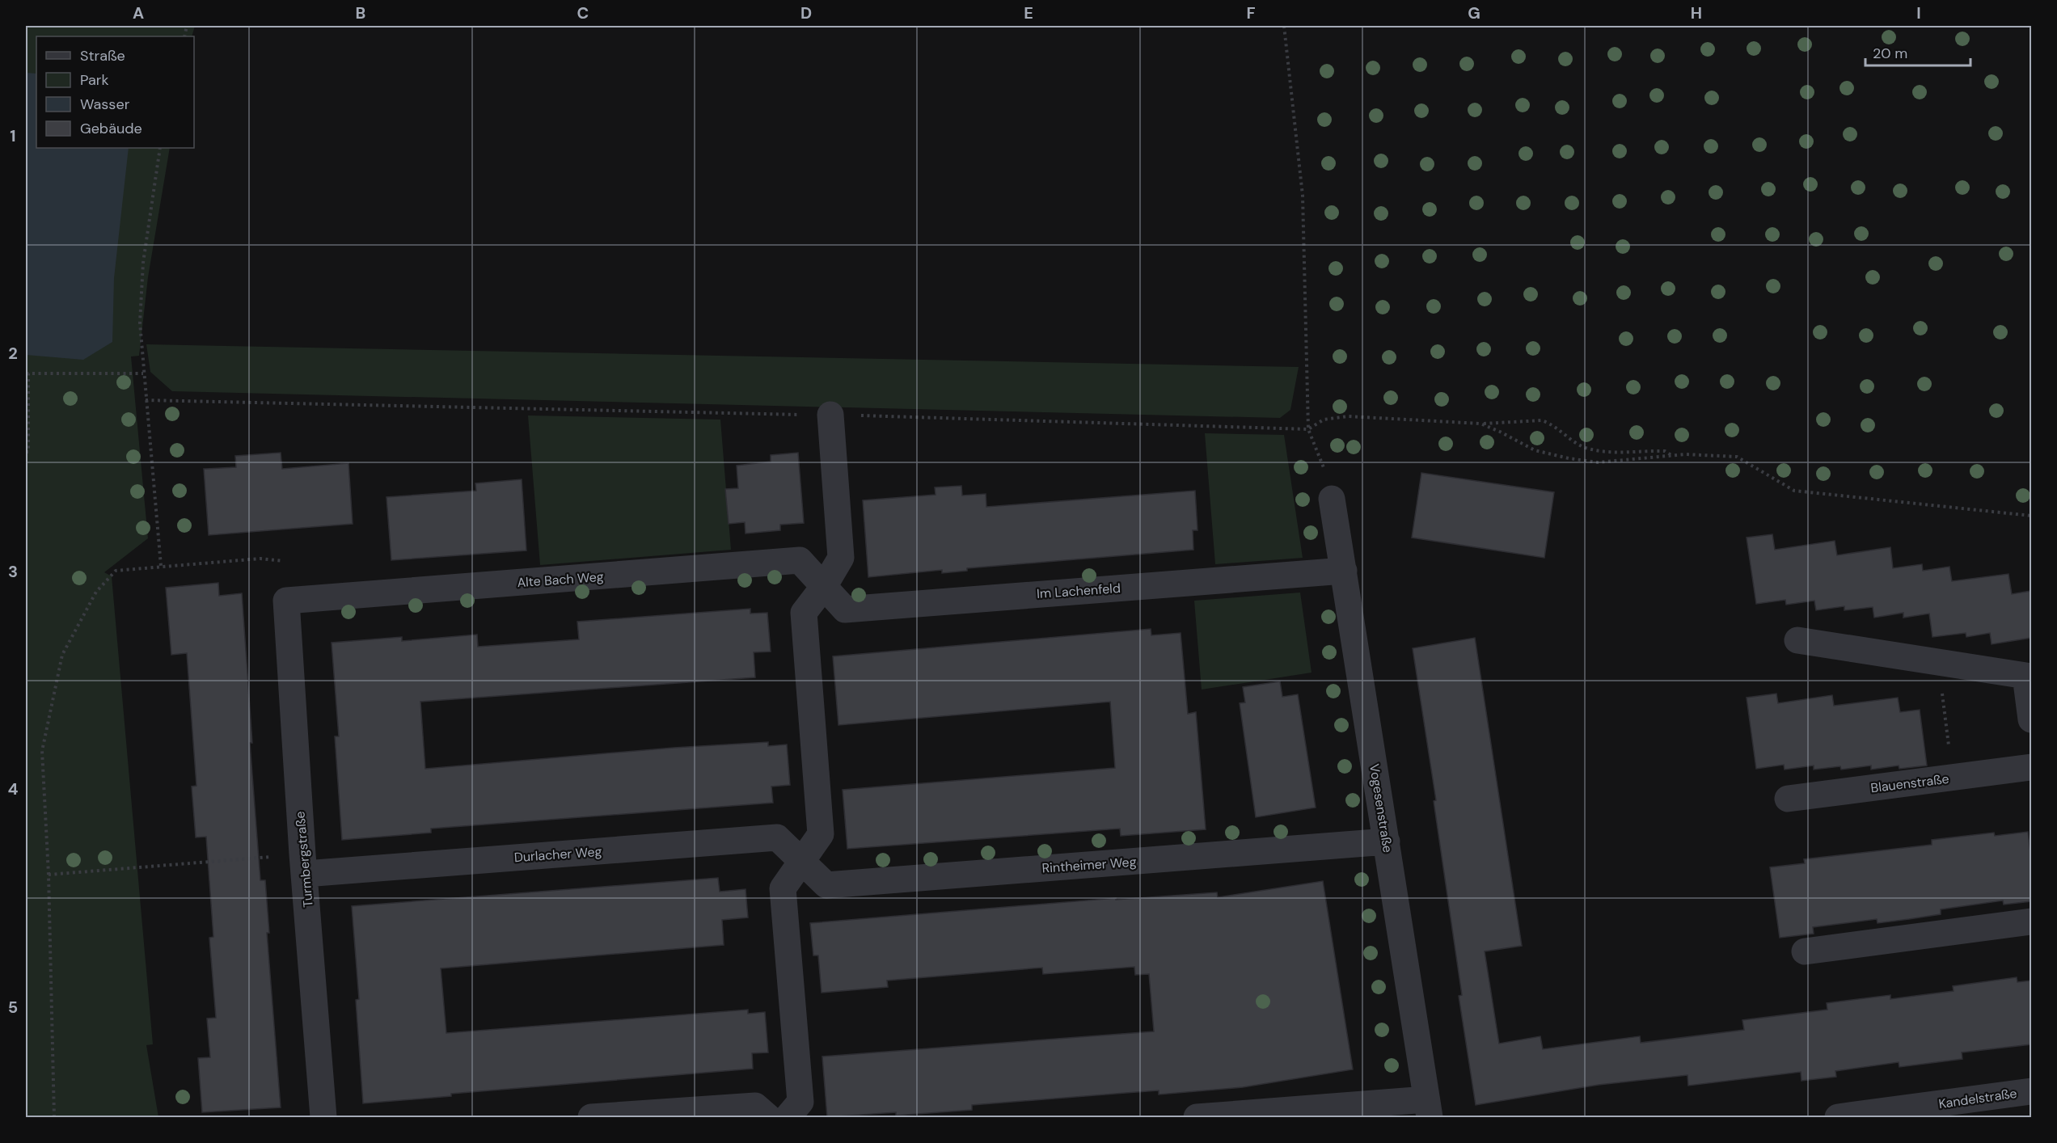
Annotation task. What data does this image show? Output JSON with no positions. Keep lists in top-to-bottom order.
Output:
{
  "streets": {
    "street": [
      "Alte Bach Weg",
      "Im Lachenfeld",
      "Blauenstraße",
      "Vogesenstraße",
      "Durlacher Weg",
      "Turmbergstraße",
      "Rintheimer Weg",
      "Kandelstraße"
    ]
  },
  "crossings": [
    ["Alte Bach Weg", "Im Lachenfeld"],
    ["Alte Bach Weg", "Turmbergstraße"],
    ["Im Lachenfeld", "Vogesenstraße"],
    ["Vogesenstraße", "Rintheimer Weg"],
    ["Durlacher Weg", "Turmbergstraße"],
    ["Durlacher Weg", "Rintheimer Weg"]
  ],
  "legend": [
    "Straße",
    "Park",
    "Wasser",
    "Gebäude"
  ],
  "scale_bar": "20 m",
  "grid": {
    "columns": [
      "A",
      "B",
      "C",
      "D",
      "E",
      "F",
      "G",
      "H",
      "I"
    ],
    "rows": [
      "1",
      "2",
      "3",
      "4",
      "5"
    ]
  }
}
